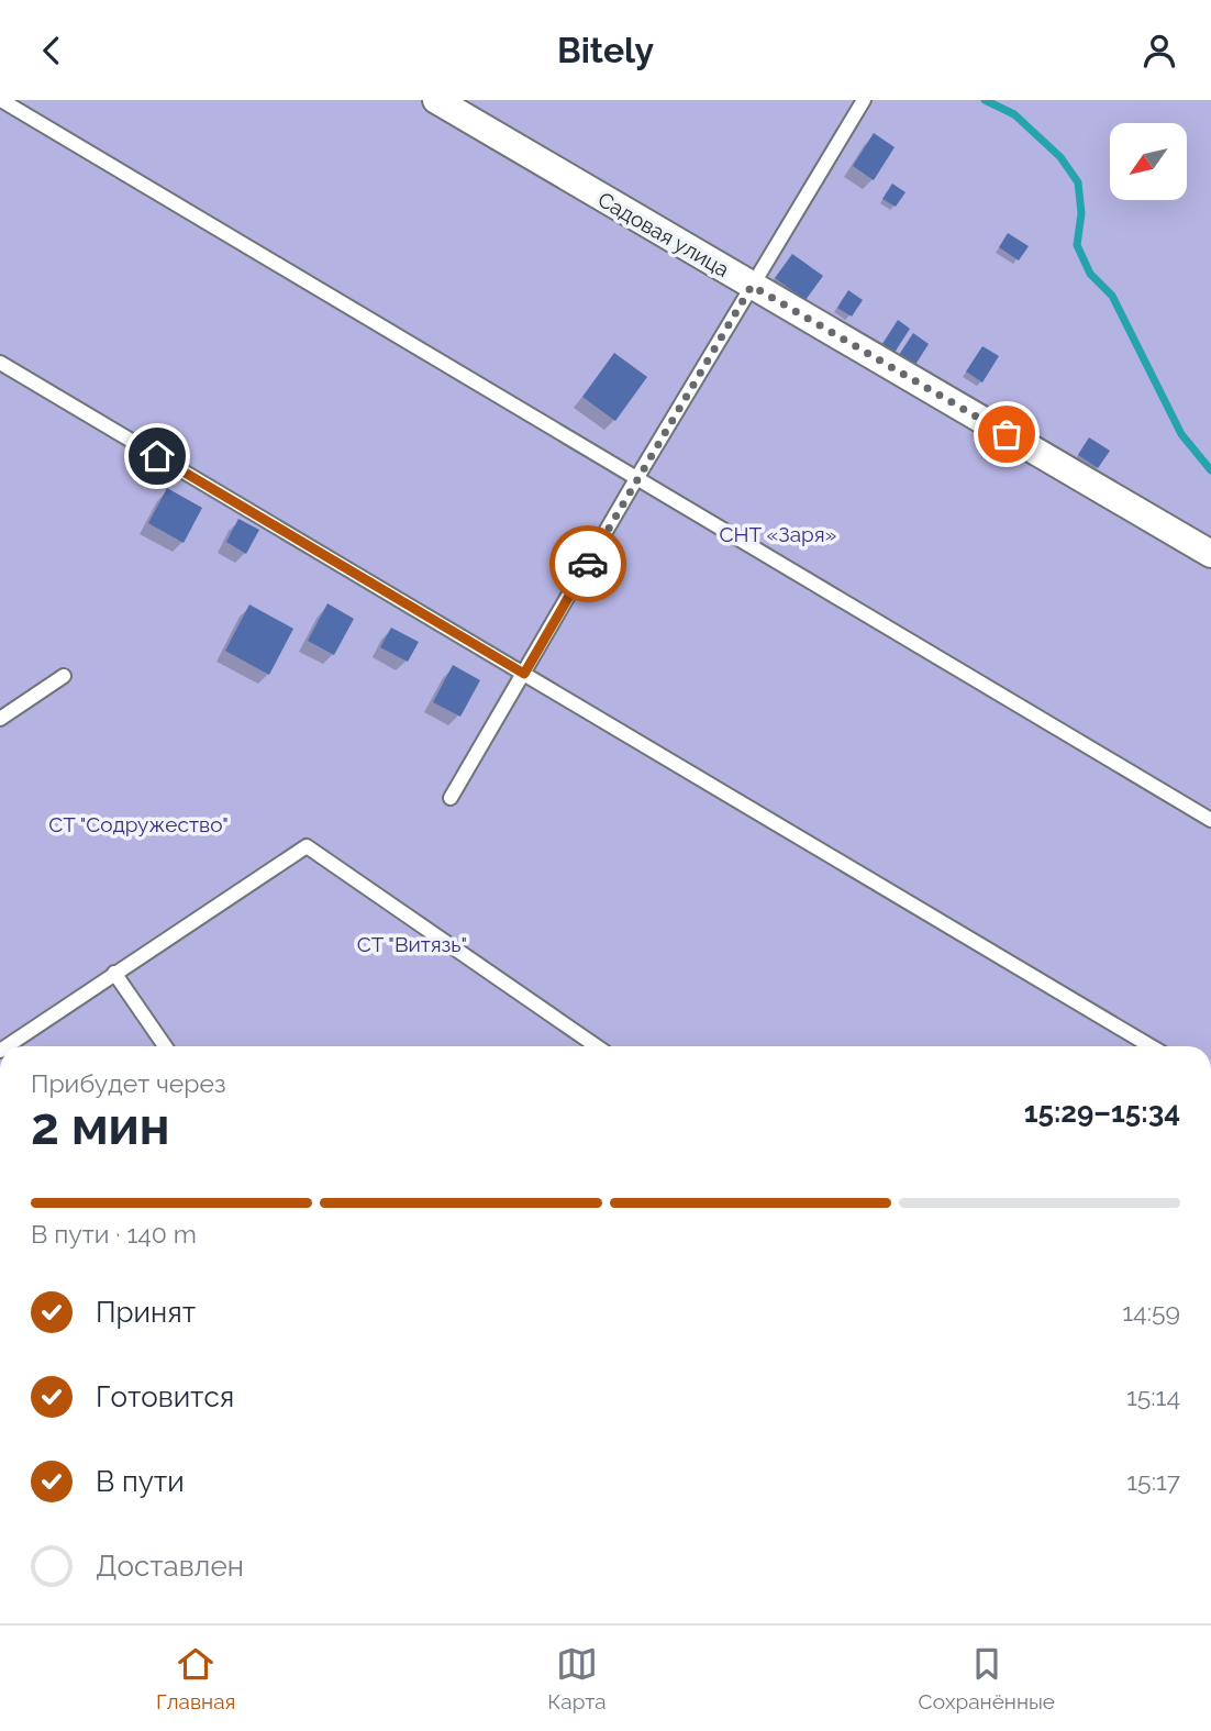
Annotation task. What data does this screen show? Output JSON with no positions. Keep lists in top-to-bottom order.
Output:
{
  "streets": {
    "street": ["Садовая улица"]
  },
  "parks": ["СНТ «Заря»", "СТ \"Содружество\"", "СТ \"Витязь\""],
  "north": "bottom left",
  "page": {
    "header": "Bitely",
    "heading": ["2 мин", "Прибудет через", "15:29–15:34"],
    "bar": "В пути · 140 m",
    "list": [
      ["Принят", "14:59"],
      ["Готовится", "15:14"],
      ["В пути", "15:17"],
      "Доставлен"
    ],
    "tabs": ["Главная", "Карта", "Сохранённые"]
  }
}
